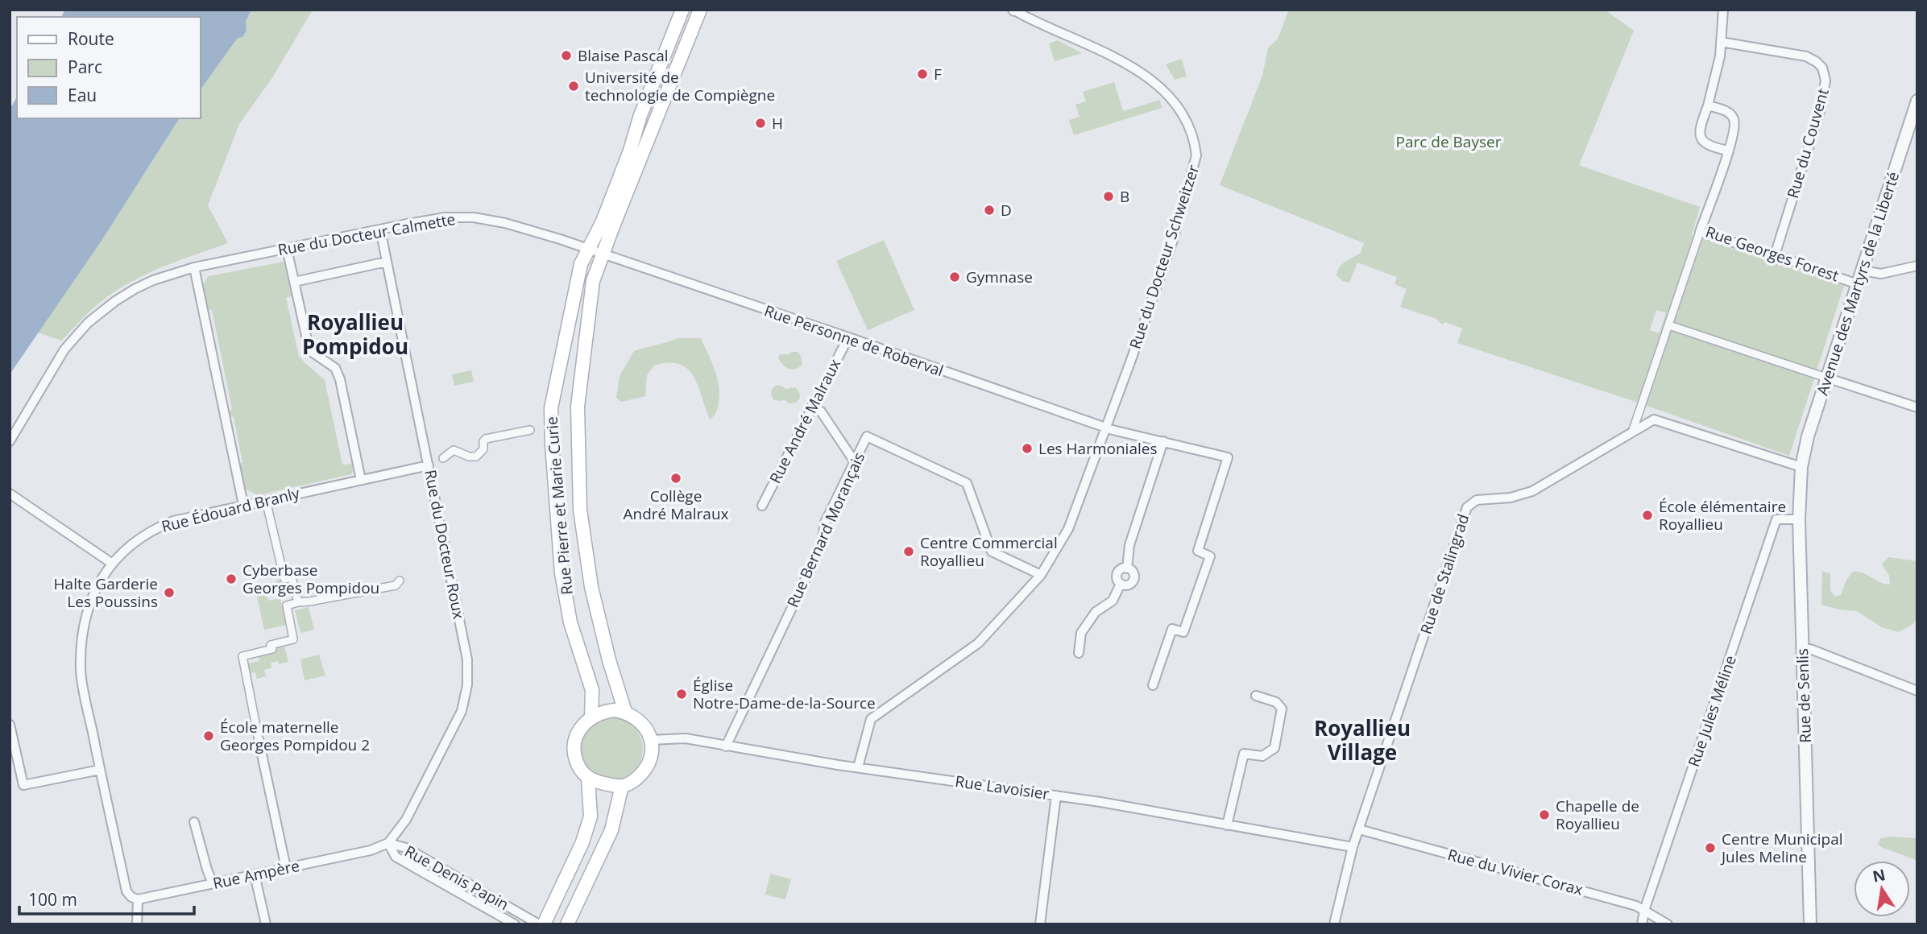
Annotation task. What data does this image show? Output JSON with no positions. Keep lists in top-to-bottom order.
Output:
{
  "streets": {
    "main road": ["Rue Pierre et Marie Curie"],
    "street": [
      "Rue du Couvent",
      "Rue du Docteur Calmette",
      "Rue Georges Forest",
      "Rue du Docteur Schweitzer",
      "Avenue des Martyrs de la Liberté",
      "Rue Personne de Roberval",
      "Rue André Malraux",
      "Rue Édouard Branly",
      "Rue Bernard Morançais",
      "Rue du Docteur Roux",
      "Rue de Stalingrad",
      "Rue de Senlis",
      "Rue Jules Méline",
      "Rue Lavoisier",
      "Rue du Vivier Corax",
      "Rue Ampère",
      "Rue Denis Papin"
    ]
  },
  "crossings": [
    ["Rue du Couvent", "Rue Georges Forest"],
    ["Rue du Docteur Calmette", "Rue Personne de Roberval"],
    ["Rue du Docteur Calmette", "Rue Pierre et Marie Curie"],
    ["Rue du Docteur Calmette", "Rue du Docteur Roux"],
    ["Rue Georges Forest", "Avenue des Martyrs de la Liberté"],
    ["Rue du Docteur Schweitzer", "Rue Personne de Roberval"],
    ["Rue du Docteur Schweitzer", "Rue Bernard Morançais"],
    ["Rue du Docteur Schweitzer", "Rue Lavoisier"],
    ["Avenue des Martyrs de la Liberté", "Rue de Stalingrad"],
    ["Avenue des Martyrs de la Liberté", "Rue de Senlis"],
    ["Rue Personne de Roberval", "Rue André Malraux"],
    ["Rue Personne de Roberval", "Rue Pierre et Marie Curie"],
    ["Rue Pierre et Marie Curie", "Rue Lavoisier"],
    ["Rue Édouard Branly", "Rue du Docteur Roux"],
    ["Rue Édouard Branly", "Rue Ampère"],
    ["Rue Bernard Morançais", "Rue Lavoisier"],
    ["Rue du Docteur Roux", "Rue Ampère"],
    ["Rue du Docteur Roux", "Rue Denis Papin"],
    ["Rue de Stalingrad", "Rue de Senlis"],
    ["Rue de Stalingrad", "Rue Lavoisier"],
    ["Rue de Stalingrad", "Rue du Vivier Corax"],
    ["Rue de Senlis", "Rue Jules Méline"],
    ["Rue Jules Méline", "Rue du Vivier Corax"],
    ["Rue Ampère", "Rue Denis Papin"]
  ],
  "districts": ["Royallieu Pompidou", "Royallieu Village"],
  "parks": ["Parc de Bayser"],
  "places": [
    "Blaise Pascal",
    "F",
    "Université de technologie de Compiègne",
    "H",
    "B",
    "D",
    "Gymnase",
    "Les Harmoniales",
    "Collège André Malraux",
    "École élémentaire Royallieu",
    "Centre Commercial Royallieu",
    "Cyberbase Georges Pompidou",
    "Halte Garderie Les Poussins",
    "Église Notre-Dame-de-la-Source",
    "École maternelle Georges Pompidou 2",
    "Chapelle de Royallieu",
    "Centre Municipal Jules Meline"
  ],
  "legend": ["Route", "Parc", "Eau"],
  "scale_bar": "100 m",
  "north": "top"
}
